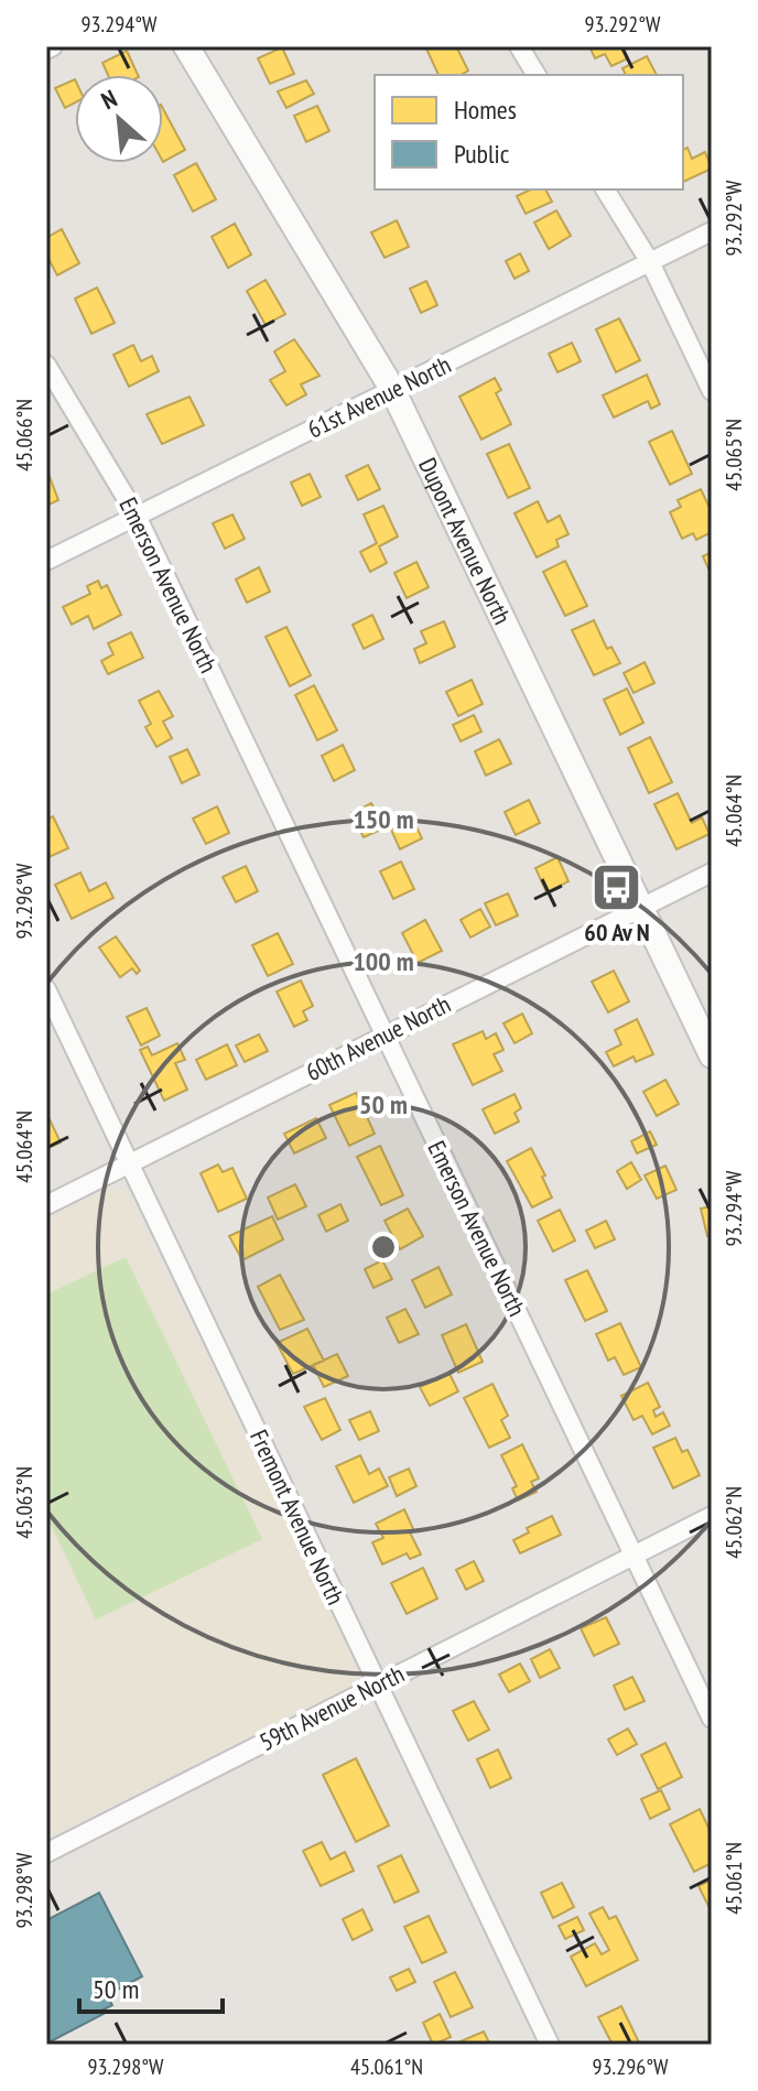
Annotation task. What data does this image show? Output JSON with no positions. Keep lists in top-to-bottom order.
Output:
{
  "streets": {
    "street": [
      "61st Avenue North",
      "Dupont Avenue North",
      "Emerson Avenue North",
      "60th Avenue North",
      "Fremont Avenue North",
      "59th Avenue North"
    ]
  },
  "crossings": [
    ["61st Avenue North", "Dupont Avenue North"],
    ["61st Avenue North", "Emerson Avenue North"],
    ["Dupont Avenue North", "60th Avenue North"],
    ["Emerson Avenue North", "60th Avenue North"],
    ["Emerson Avenue North", "59th Avenue North"],
    ["60th Avenue North", "Fremont Avenue North"],
    ["Fremont Avenue North", "59th Avenue North"]
  ],
  "places": {
    "bus stop": ["60 Av N"]
  },
  "legend": ["Homes", "Public"],
  "scale_bar": "50 m",
  "north": "top left",
  "coordinates": [
    "93.294°W",
    "93.292°W",
    "45.066°N",
    "45.065°N",
    "45.064°N",
    "93.296°W",
    "45.063°N",
    "45.062°N",
    "45.061°N",
    "93.298°W"
  ],
  "rings": ["150 m", "100 m", "50 m"]
}
